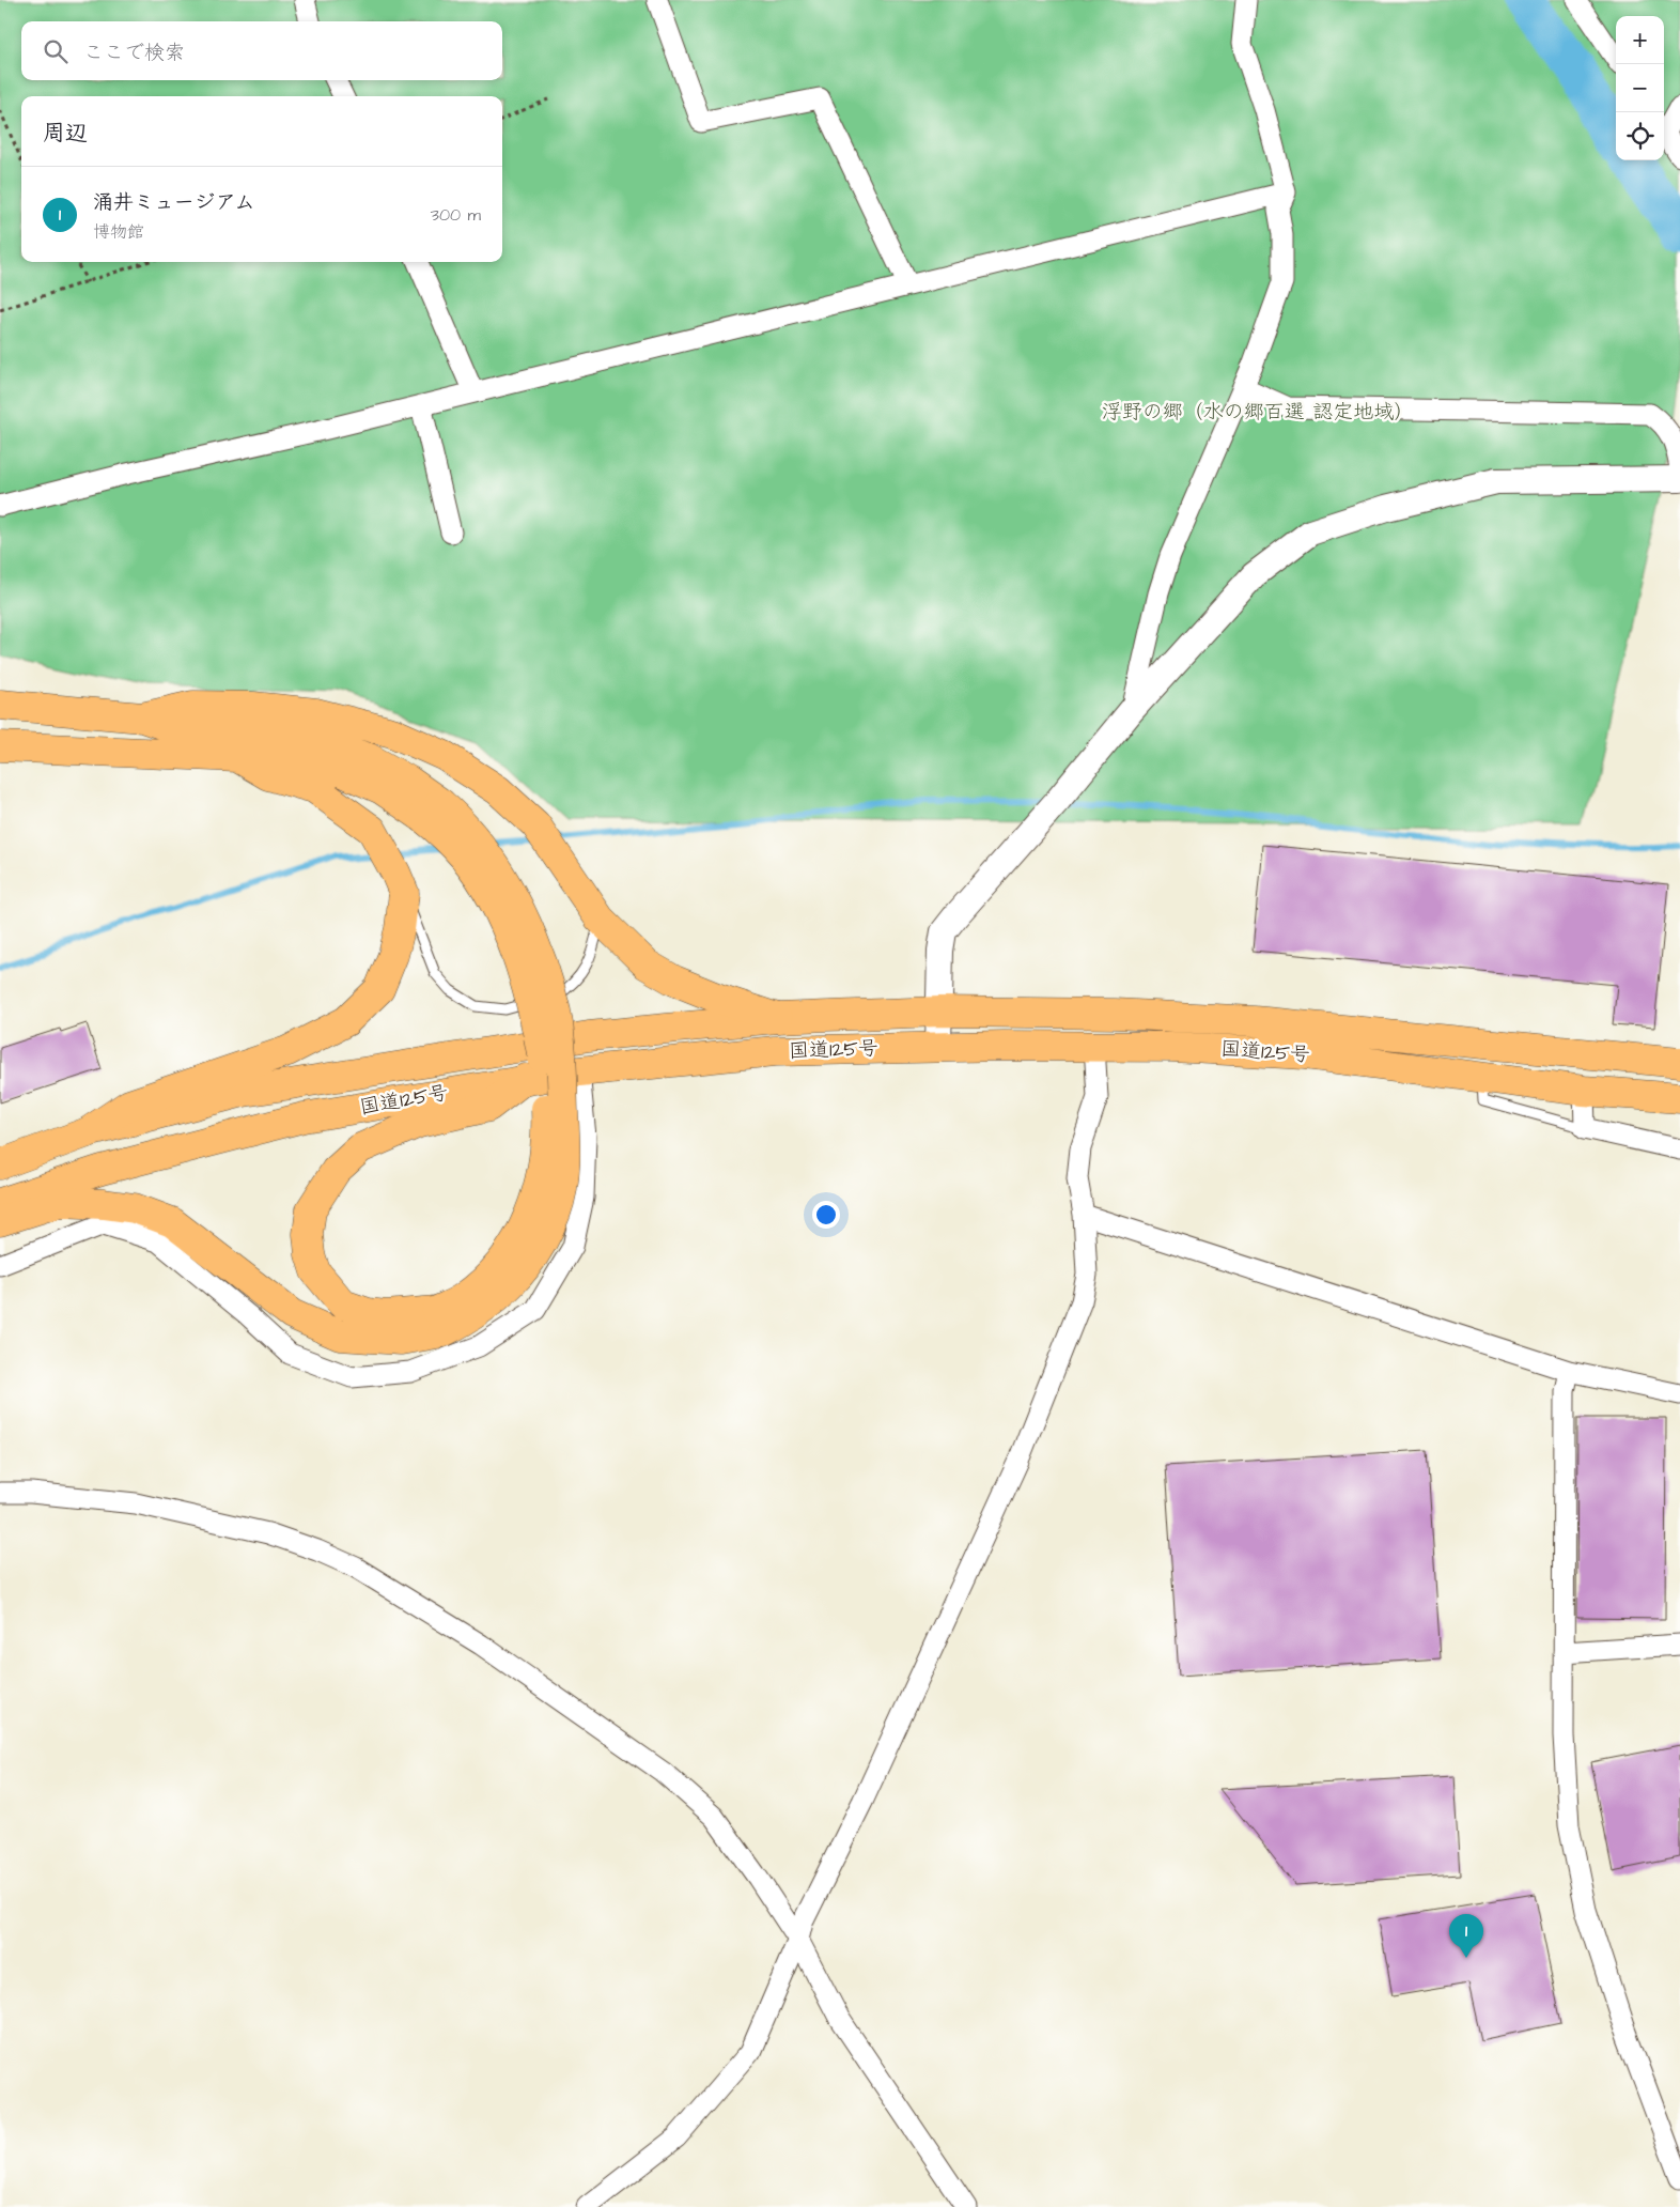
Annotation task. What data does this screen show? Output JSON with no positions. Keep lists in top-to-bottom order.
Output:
{
  "streets": {
    "highway": ["国道125号"]
  },
  "parks": ["浮野の郷（水の郷百選 認定地域）"],
  "page": {
    "map_buttons": ["+", "−"],
    "search": "ここで検索",
    "heading": "周辺",
    "list": [
      {
        "mark": "1",
        "name": "涌井ミュージアム",
        "note": "博物館",
        "value": "300 m"
      }
    ],
    "pins": "1"
  }
}
